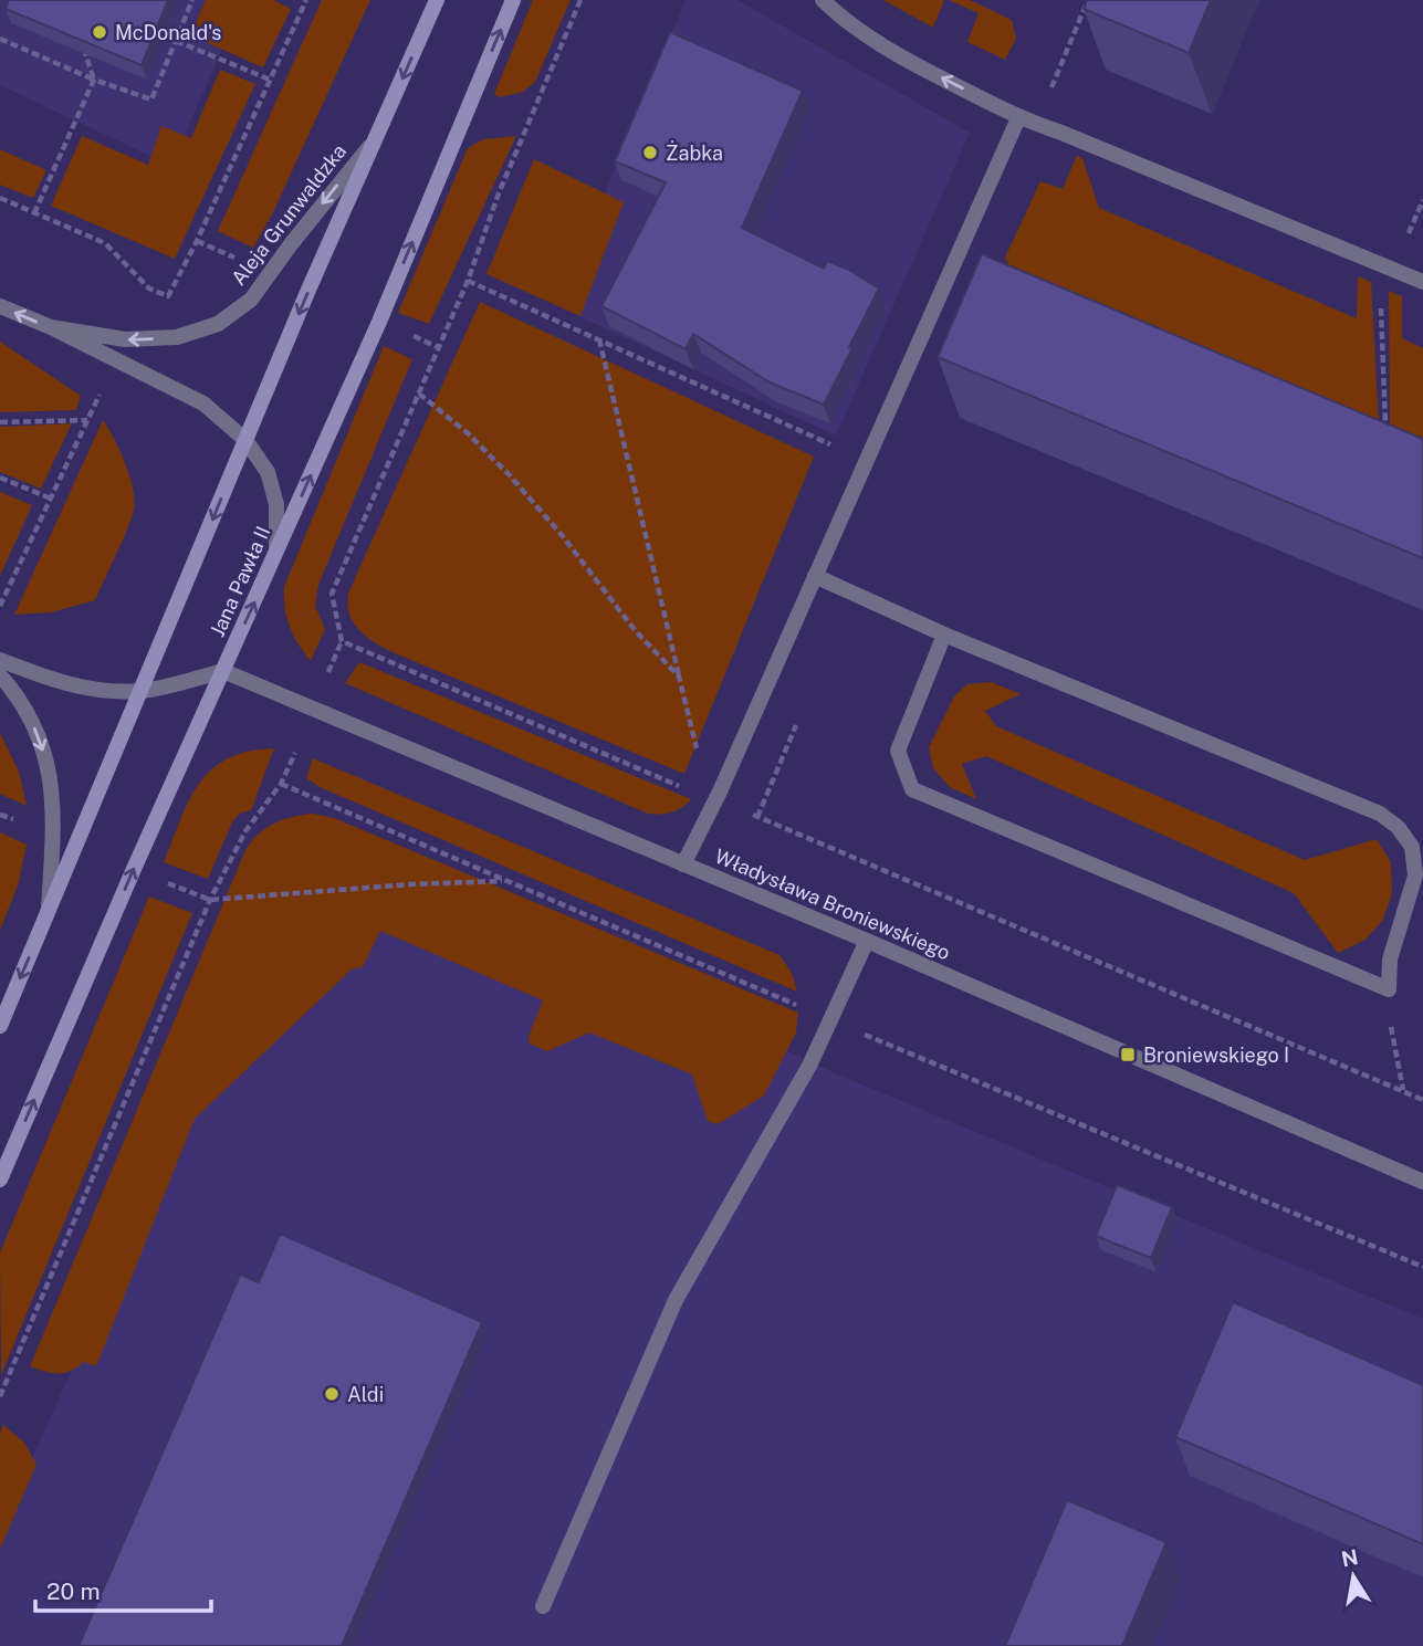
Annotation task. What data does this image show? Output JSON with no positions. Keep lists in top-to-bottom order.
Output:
{
  "streets": {
    "main road": ["Jana Pawła II"],
    "street": ["Aleja Grunwaldzka", "Władysława Broniewskiego"]
  },
  "crossings": [
    ["Aleja Grunwaldzka", "Jana Pawła II"],
    ["Jana Pawła II", "Władysława Broniewskiego"]
  ],
  "one_way": ["Aleja Grunwaldzka"],
  "places": {
    "other": ["McDonald's", "Żabka", "Aldi"],
    "transit": ["Broniewskiego I"]
  },
  "scale_bar": "20 m",
  "north": "top"
}
